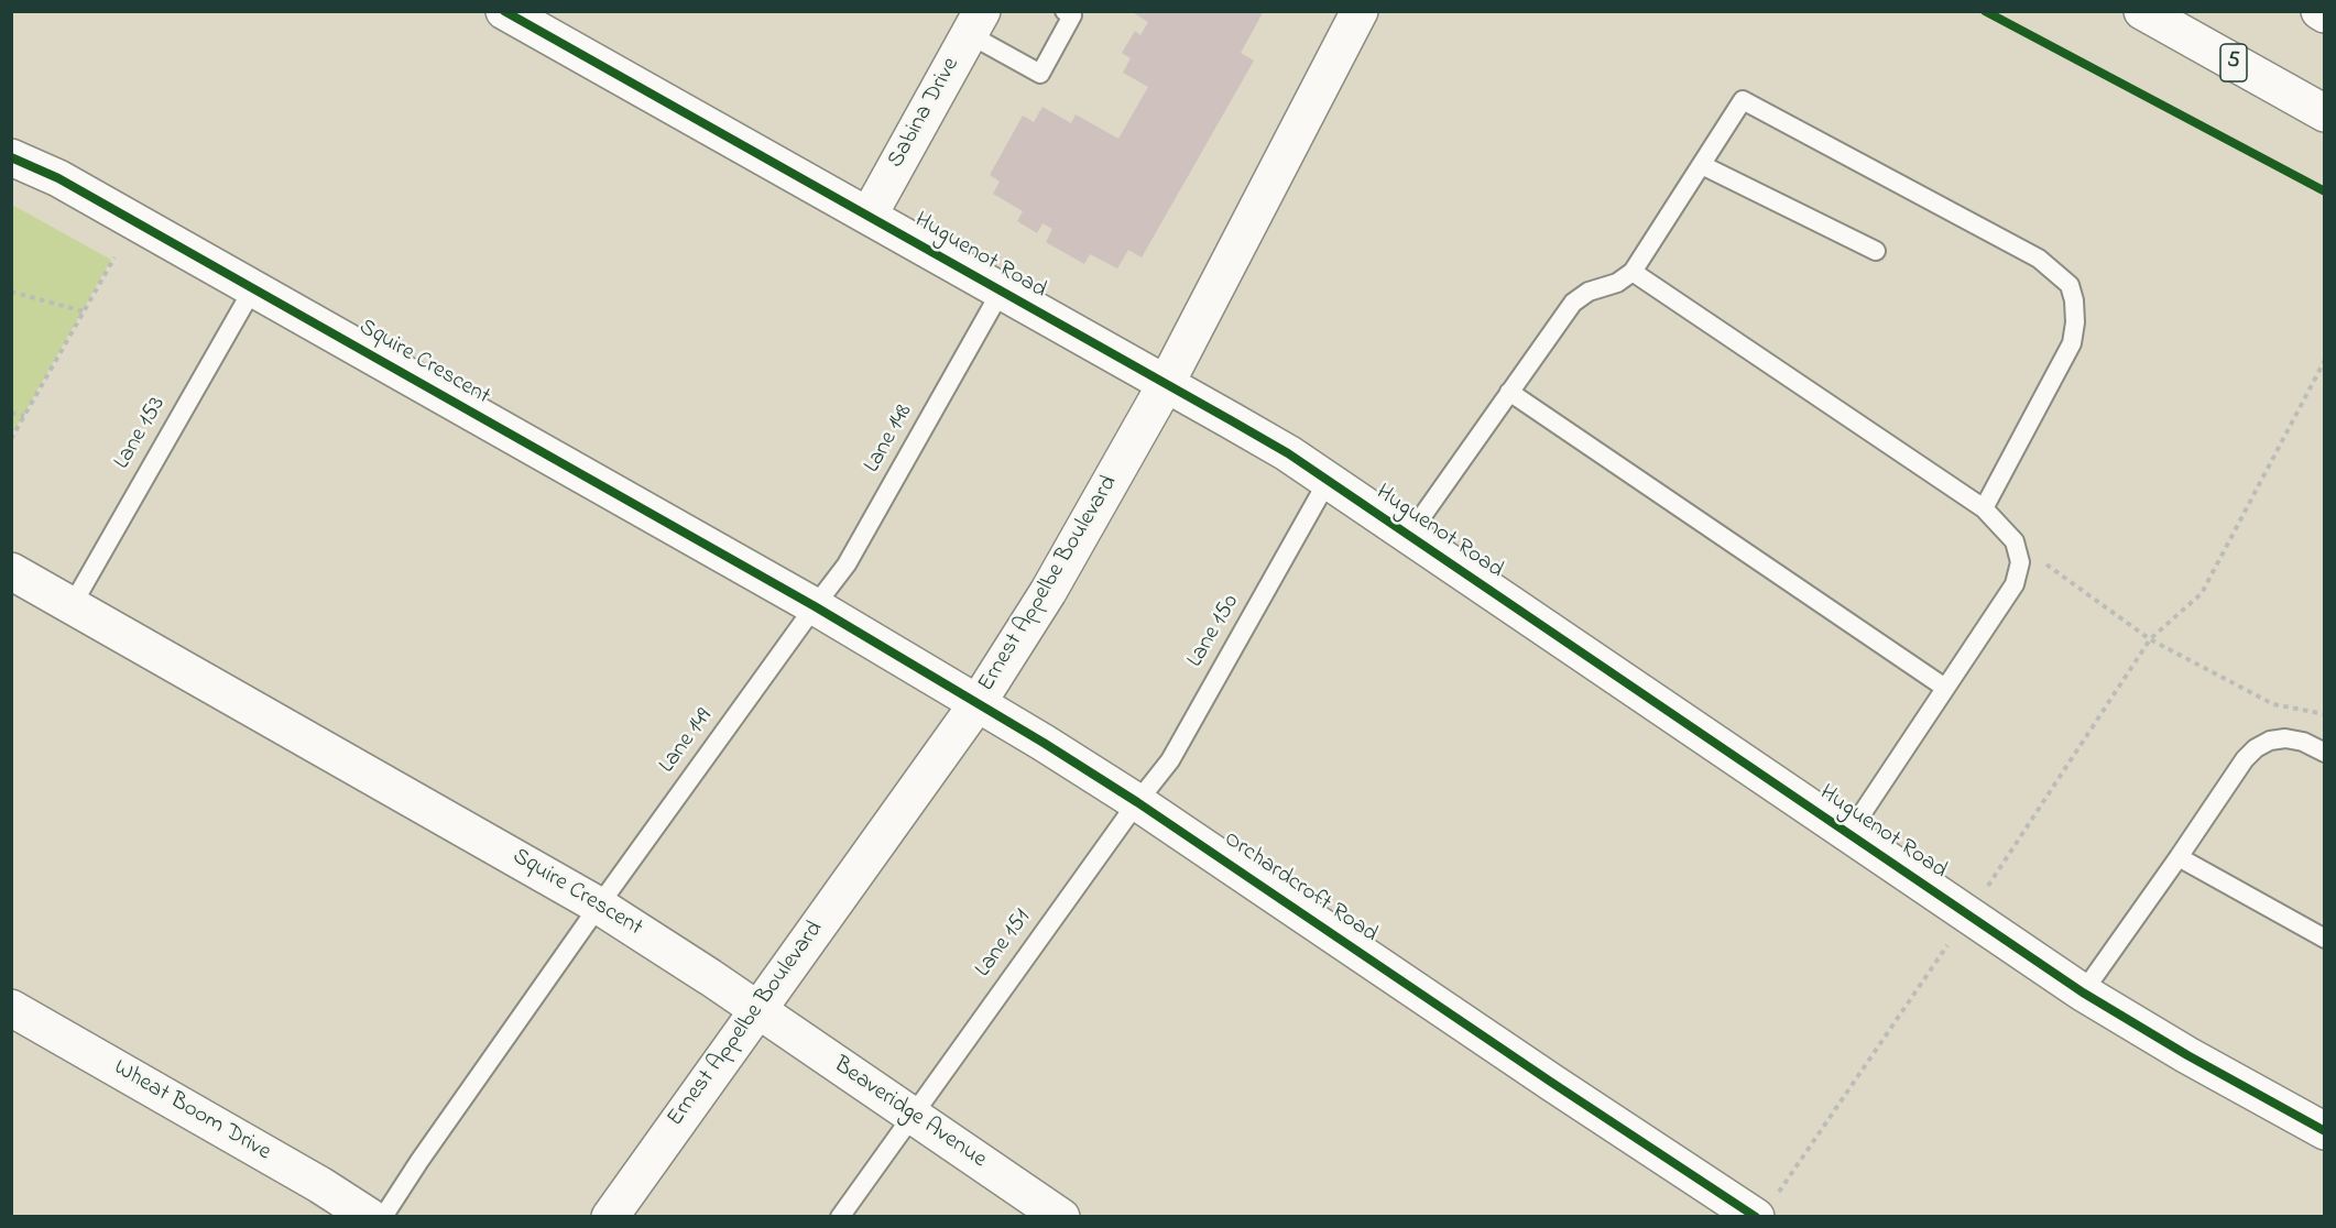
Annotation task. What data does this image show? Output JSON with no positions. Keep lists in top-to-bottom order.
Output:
{
  "streets": {
    "street": [
      "5",
      "Sabina Drive",
      "Huguenot Road",
      "Squire Crescent",
      "Ernest Appelbe Boulevard",
      "Orchardcroft Road",
      "Wheat Boom Drive",
      "Beaveridge Avenue"
    ],
    "lane": [
      "Lane 153",
      "Lane 148",
      "Lane 150",
      "Lane 149",
      "Lane 151"
    ]
  },
  "crossings": [
    ["Sabina Drive", "Huguenot Road"],
    ["Huguenot Road", "Lane 148"],
    ["Huguenot Road", "Ernest Appelbe Boulevard"],
    ["Huguenot Road", "Lane 150"],
    ["Squire Crescent", "Lane 153"],
    ["Squire Crescent", "Lane 148"],
    ["Squire Crescent", "Ernest Appelbe Boulevard"],
    ["Squire Crescent", "Lane 149"],
    ["Squire Crescent", "Orchardcroft Road"],
    ["Squire Crescent", "Beaveridge Avenue"],
    ["Lane 148", "Lane 149"],
    ["Lane 148", "Orchardcroft Road"],
    ["Ernest Appelbe Boulevard", "Orchardcroft Road"],
    ["Ernest Appelbe Boulevard", "Beaveridge Avenue"],
    ["Lane 150", "Orchardcroft Road"],
    ["Lane 150", "Lane 151"],
    ["Lane 149", "Orchardcroft Road"],
    ["Orchardcroft Road", "Lane 151"],
    ["Lane 151", "Beaveridge Avenue"]
  ]
}
